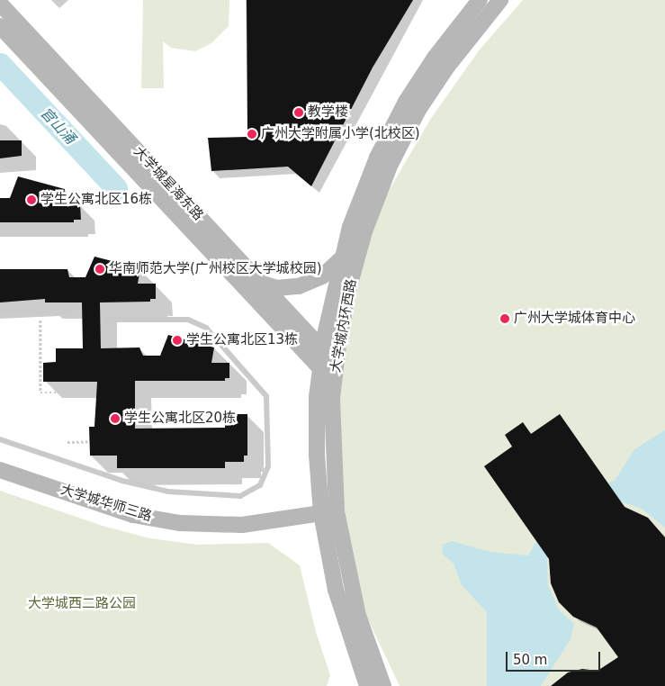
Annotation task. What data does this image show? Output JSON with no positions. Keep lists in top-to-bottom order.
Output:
{
  "streets": {
    "main road": ["大学城星海东路", "大学城内环西路", "大学城华师三路"]
  },
  "crossings": [
    ["大学城星海东路", "大学城内环西路"],
    ["大学城内环西路", "大学城华师三路"]
  ],
  "water": ["官山涌"],
  "parks": ["大学城西二路公园"],
  "places": [
    "教学楼",
    "广州大学附属小学(北校区)",
    "学生公寓北区16栋",
    "华南师范大学(广州校区大学城校园)",
    "广州大学城体育中心",
    "学生公寓北区13栋",
    "学生公寓北区20栋"
  ],
  "scale_bar": "50 m"
}
